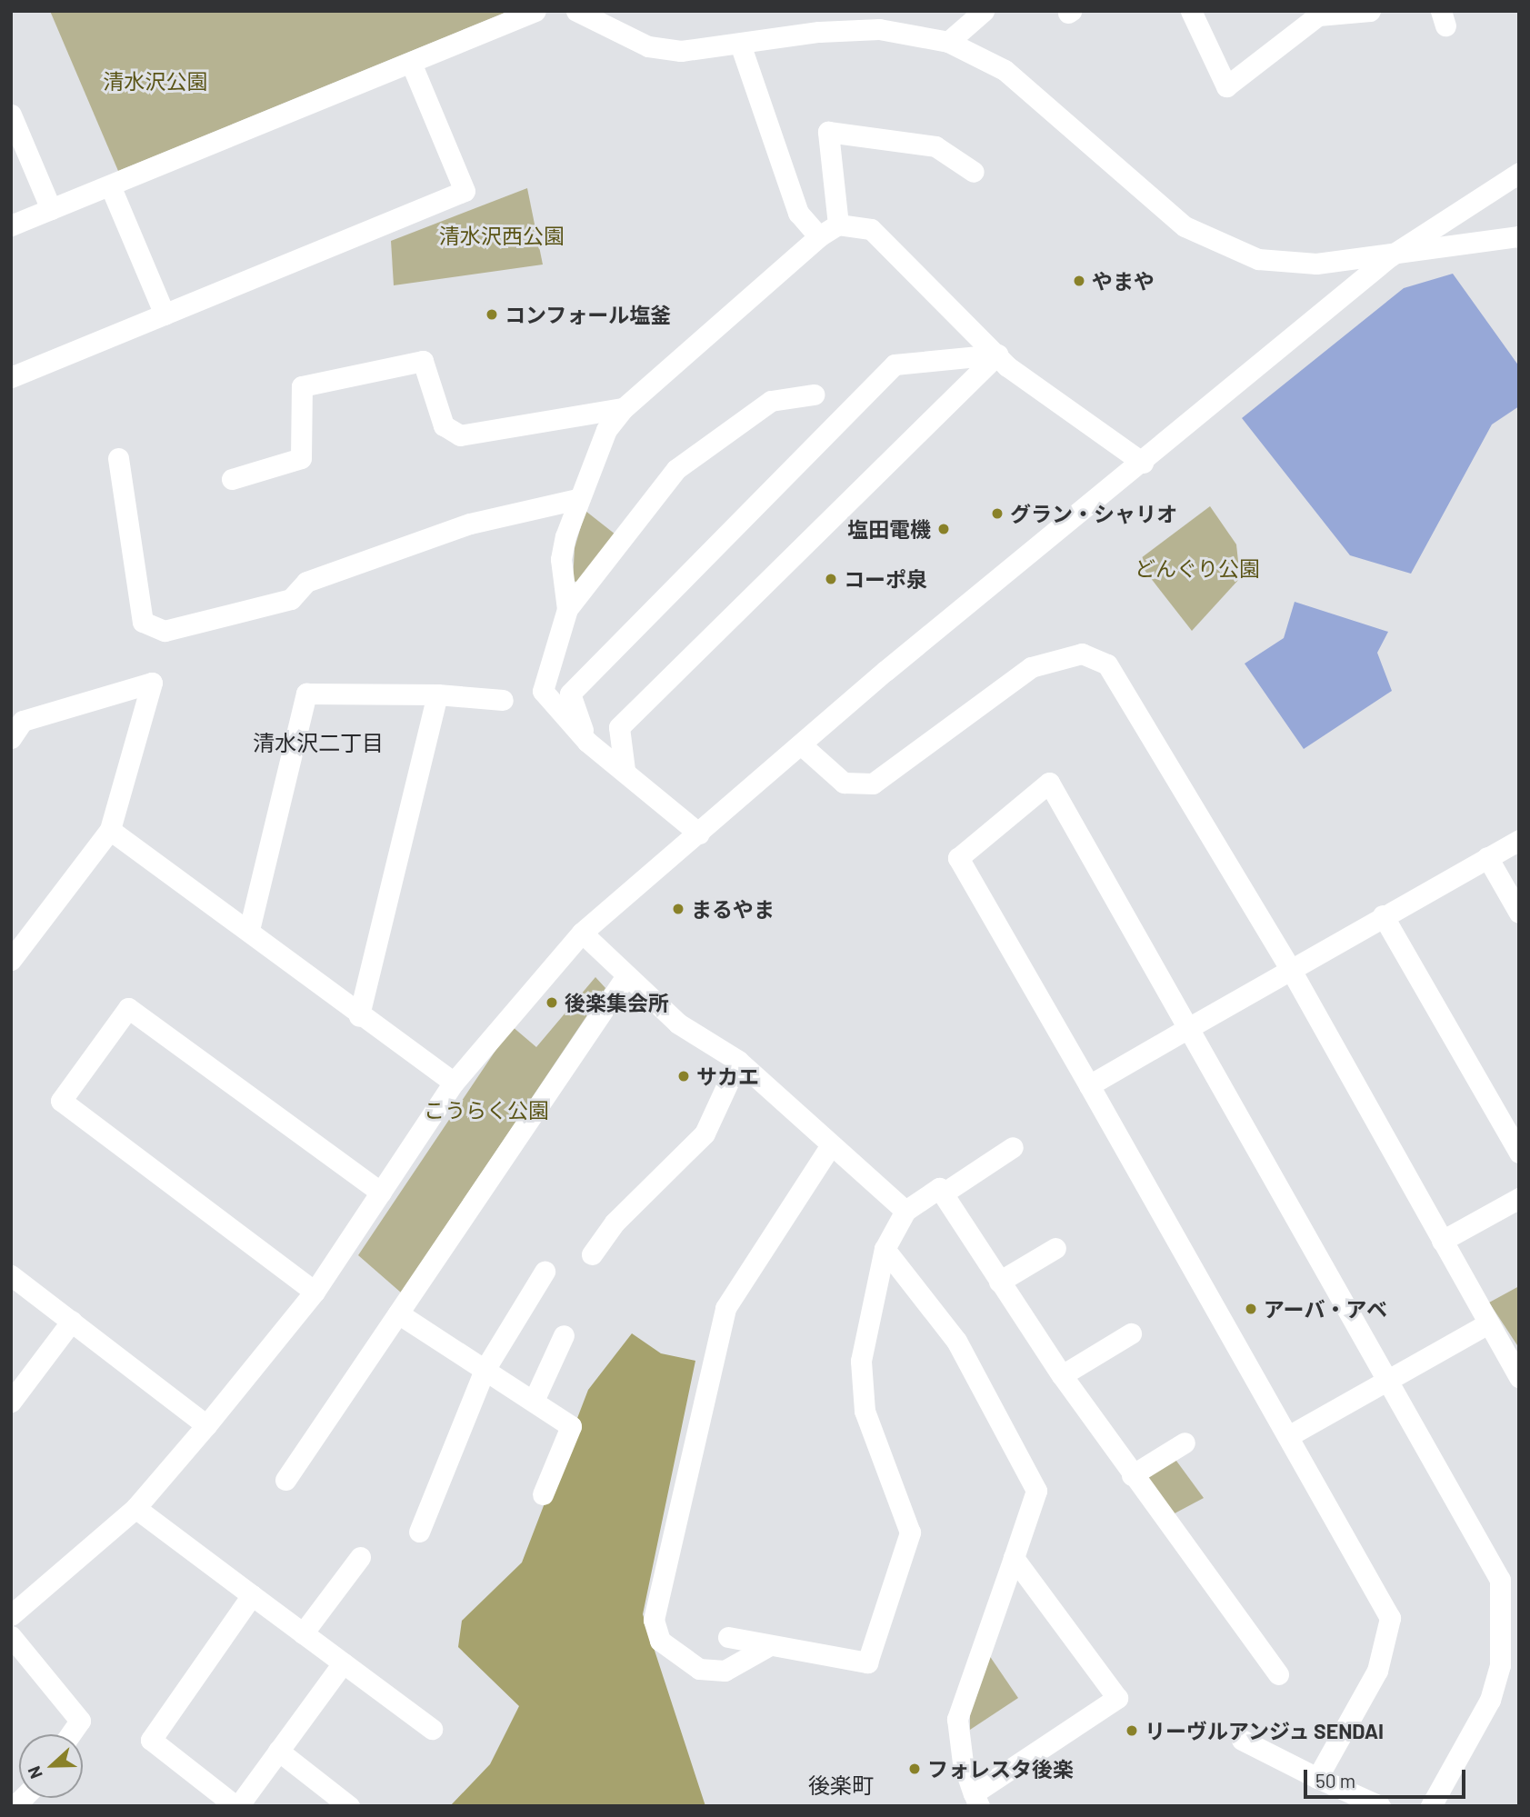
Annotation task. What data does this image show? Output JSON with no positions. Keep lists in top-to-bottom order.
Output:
{
  "districts": ["清水沢二丁目", "後楽町"],
  "parks": [
    "清水沢公園",
    "清水沢西公園",
    "どんぐり公園",
    "こうらく公園"
  ],
  "places": [
    "やまや",
    "コンフォール塩釜",
    "グラン・シャリオ",
    "塩田電機",
    "コーポ泉",
    "まるやま",
    "後楽集会所",
    "サカエ",
    "アーバ・アベ",
    "リーヴルアンジュ SENDAI",
    "フォレスタ後楽"
  ],
  "scale_bar": "50 m",
  "north": "left"
}
